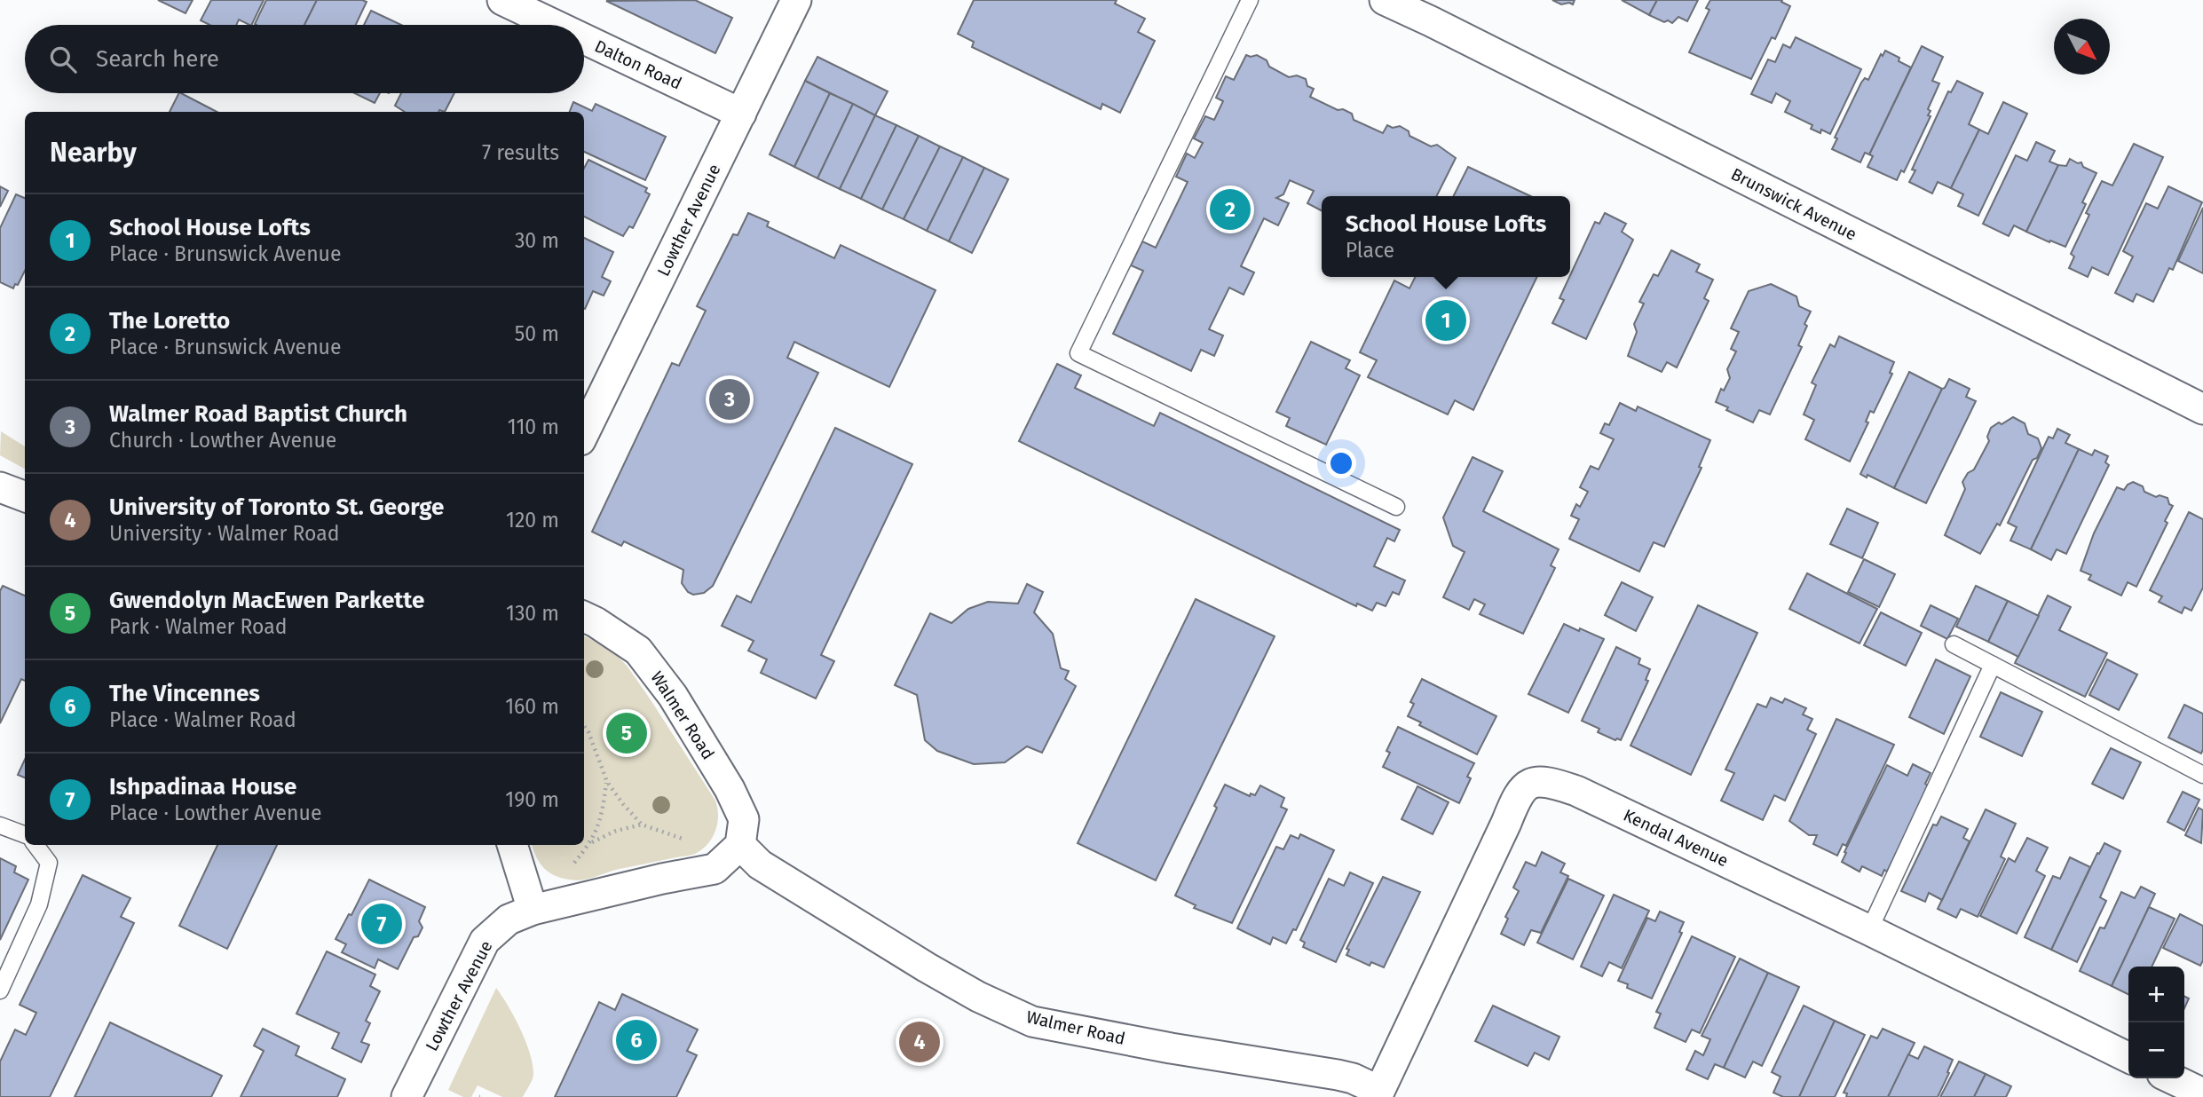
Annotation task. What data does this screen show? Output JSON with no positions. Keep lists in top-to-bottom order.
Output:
{
  "streets": {
    "street": [
      "Dalton Road",
      "Brunswick Avenue",
      "Lowther Avenue",
      "Walmer Road",
      "Kendal Avenue"
    ]
  },
  "crossings": [
    ["Dalton Road", "Lowther Avenue"],
    ["Walmer Road", "Kendal Avenue"]
  ],
  "north": "bottom right",
  "page": {
    "search": "Search here",
    "heading": ["Nearby", "7 results"],
    "pins": [
      "2",
      "1",
      "3",
      "5",
      "7",
      "6",
      "4"
    ],
    "list": [
      {
        "mark": "1",
        "name": "School House Lofts",
        "note": "Place · Brunswick Avenue",
        "value": "30 m"
      },
      {
        "mark": "2",
        "name": "The Loretto",
        "note": "Place · Brunswick Avenue",
        "value": "50 m"
      },
      {
        "mark": "3",
        "name": "Walmer Road Baptist Church",
        "note": "Church · Lowther Avenue",
        "value": "110 m"
      },
      {
        "mark": "4",
        "name": "University of Toronto St. George",
        "note": "University · Walmer Road",
        "value": "120 m"
      },
      {
        "mark": "5",
        "name": "Gwendolyn MacEwen Parkette",
        "note": "Park · Walmer Road",
        "value": "130 m"
      },
      {
        "mark": "6",
        "name": "The Vincennes",
        "note": "Place · Walmer Road",
        "value": "160 m"
      },
      {
        "mark": "7",
        "name": "Ishpadinaa House",
        "note": "Place · Lowther Avenue",
        "value": "190 m"
      }
    ],
    "popup": ["School House Lofts", "Place"],
    "map_buttons": ["+", "−"]
  }
}
